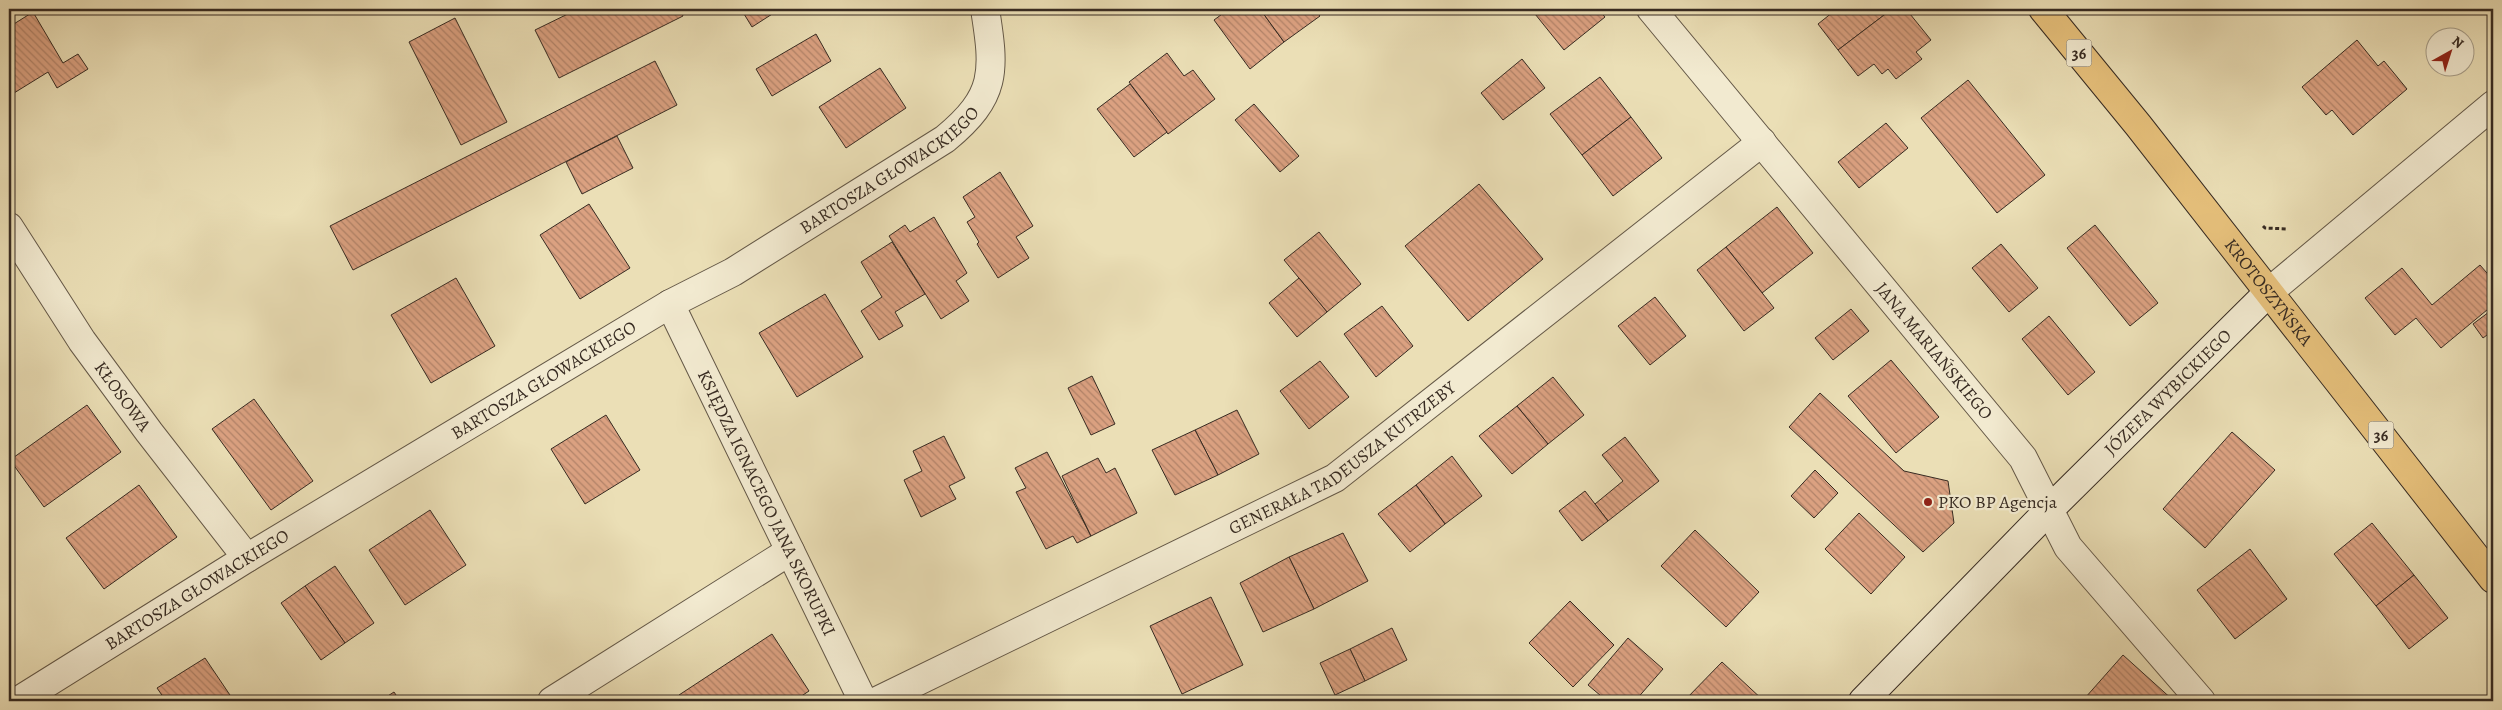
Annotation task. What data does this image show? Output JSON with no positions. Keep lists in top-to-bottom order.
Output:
{
  "streets": {
    "main road": ["36", "KROTOSZYŃSKA"],
    "street": [
      "BARTOSZA GŁOWACKIEGO",
      "JANA MARIAŃSKIEGO",
      "JÓZEFA WYBICKIEGO",
      "KŁOSOWA",
      "GENERAŁA TADEUSZA KUTRZEBY",
      "KSIĘDZA IGNACEGO JANA SKORUPKI"
    ]
  },
  "crossings": [
    ["BARTOSZA GŁOWACKIEGO", "KŁOSOWA"],
    ["BARTOSZA GŁOWACKIEGO", "KSIĘDZA IGNACEGO JANA SKORUPKI"],
    ["KROTOSZYŃSKA", "JÓZEFA WYBICKIEGO"],
    ["JANA MARIAŃSKIEGO", "JÓZEFA WYBICKIEGO"],
    ["JANA MARIAŃSKIEGO", "GENERAŁA TADEUSZA KUTRZEBY"]
  ],
  "places": ["PKO BP Agencja"],
  "north": "top right"
}
